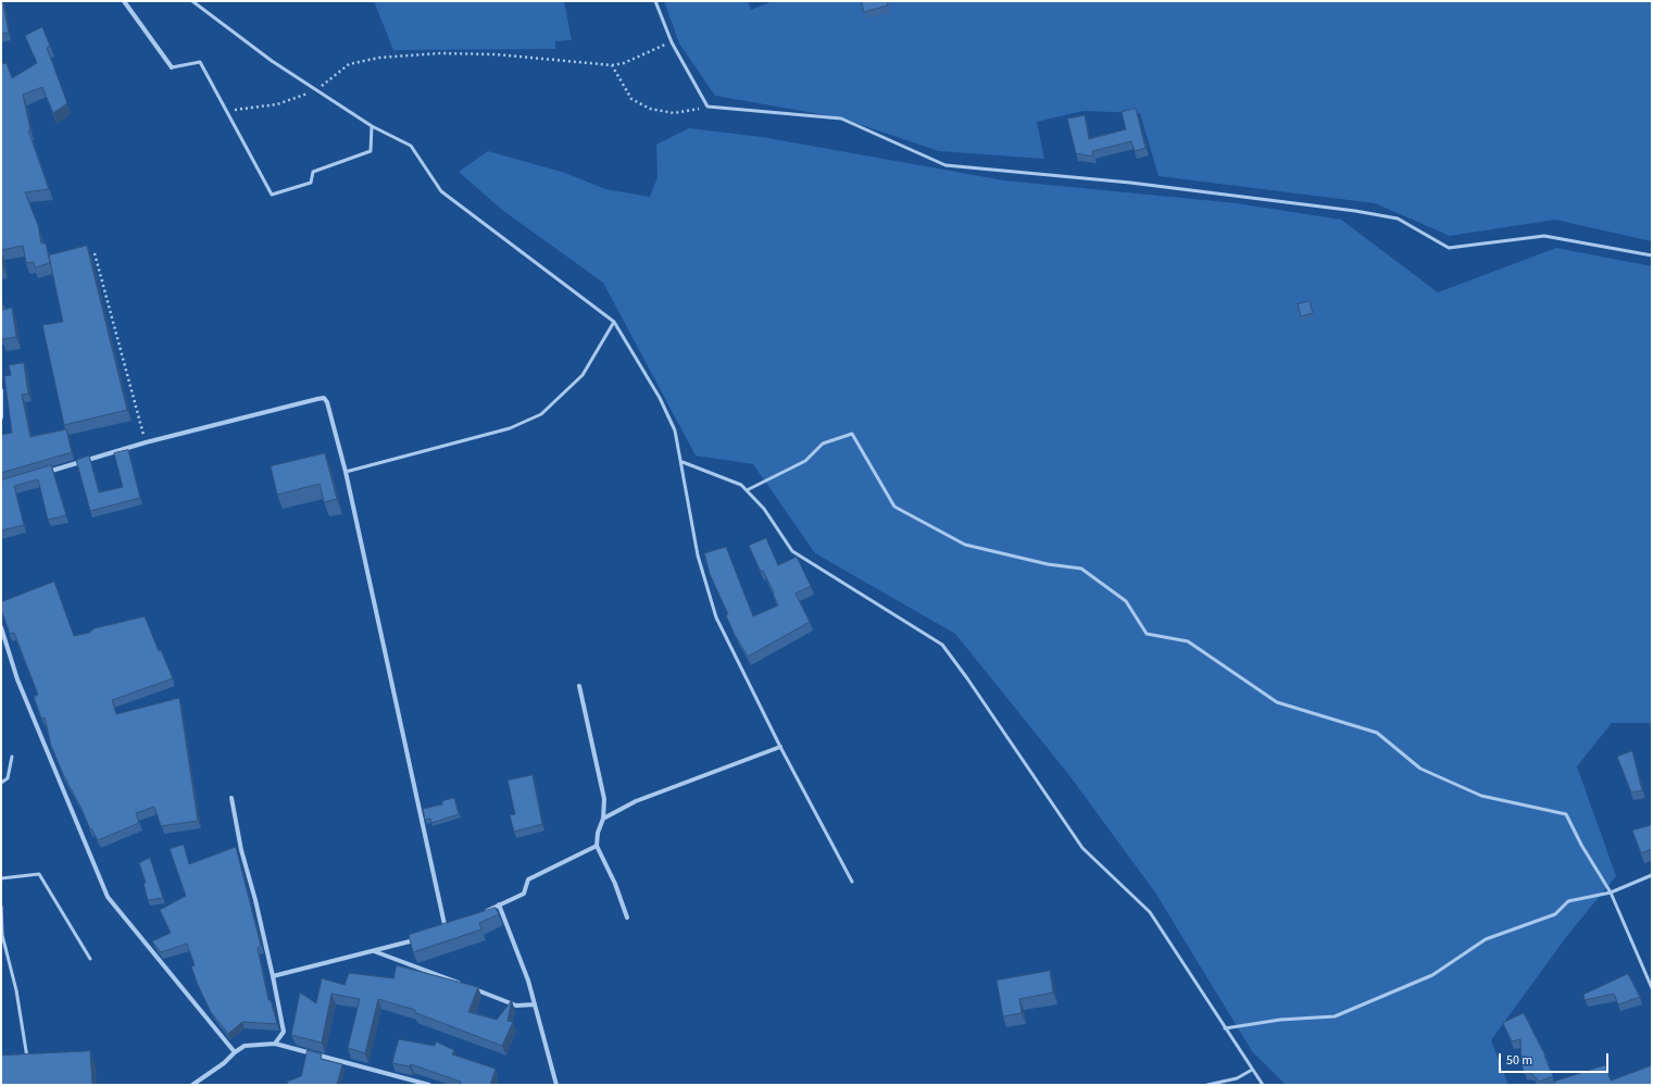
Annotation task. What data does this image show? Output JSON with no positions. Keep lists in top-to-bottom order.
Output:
{
  "scale_bar": "50 m"
}
